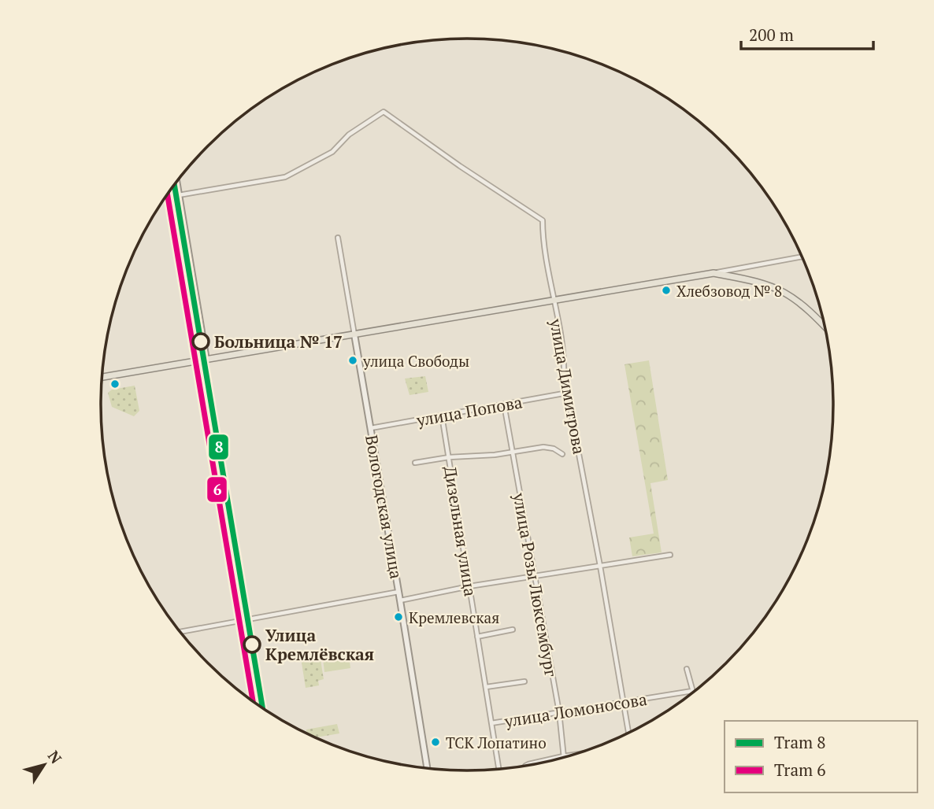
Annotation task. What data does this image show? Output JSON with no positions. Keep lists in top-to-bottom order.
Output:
{
  "streets": {
    "main road": ["Вологодская улица"],
    "street": [
      "улица Димитрова",
      "улица Попова",
      "Дизельная улица",
      "улица Розы Люксембург",
      "улица Ломоносова"
    ]
  },
  "crossings": [
    ["улица Димитрова", "улица Попова"],
    ["улица Димитрова", "улица Ломоносова"],
    ["улица Попова", "Вологодская улица"],
    ["улица Попова", "Дизельная улица"],
    ["улица Попова", "улица Розы Люксембург"],
    ["Дизельная улица", "улица Ломоносова"],
    ["улица Розы Люксембург", "улица Ломоносова"]
  ],
  "places": [
    "Хлебзовод № 8",
    "Больница № 17",
    "улица Свободы",
    "Кремлевская",
    "Улица Кремлёвская",
    "ТСК Лопатино"
  ],
  "lines": ["tram line 8", "tram line 6"],
  "legend": ["Tram 8", "Tram 6"],
  "scale_bar": "200 m",
  "north": "top right"
}
